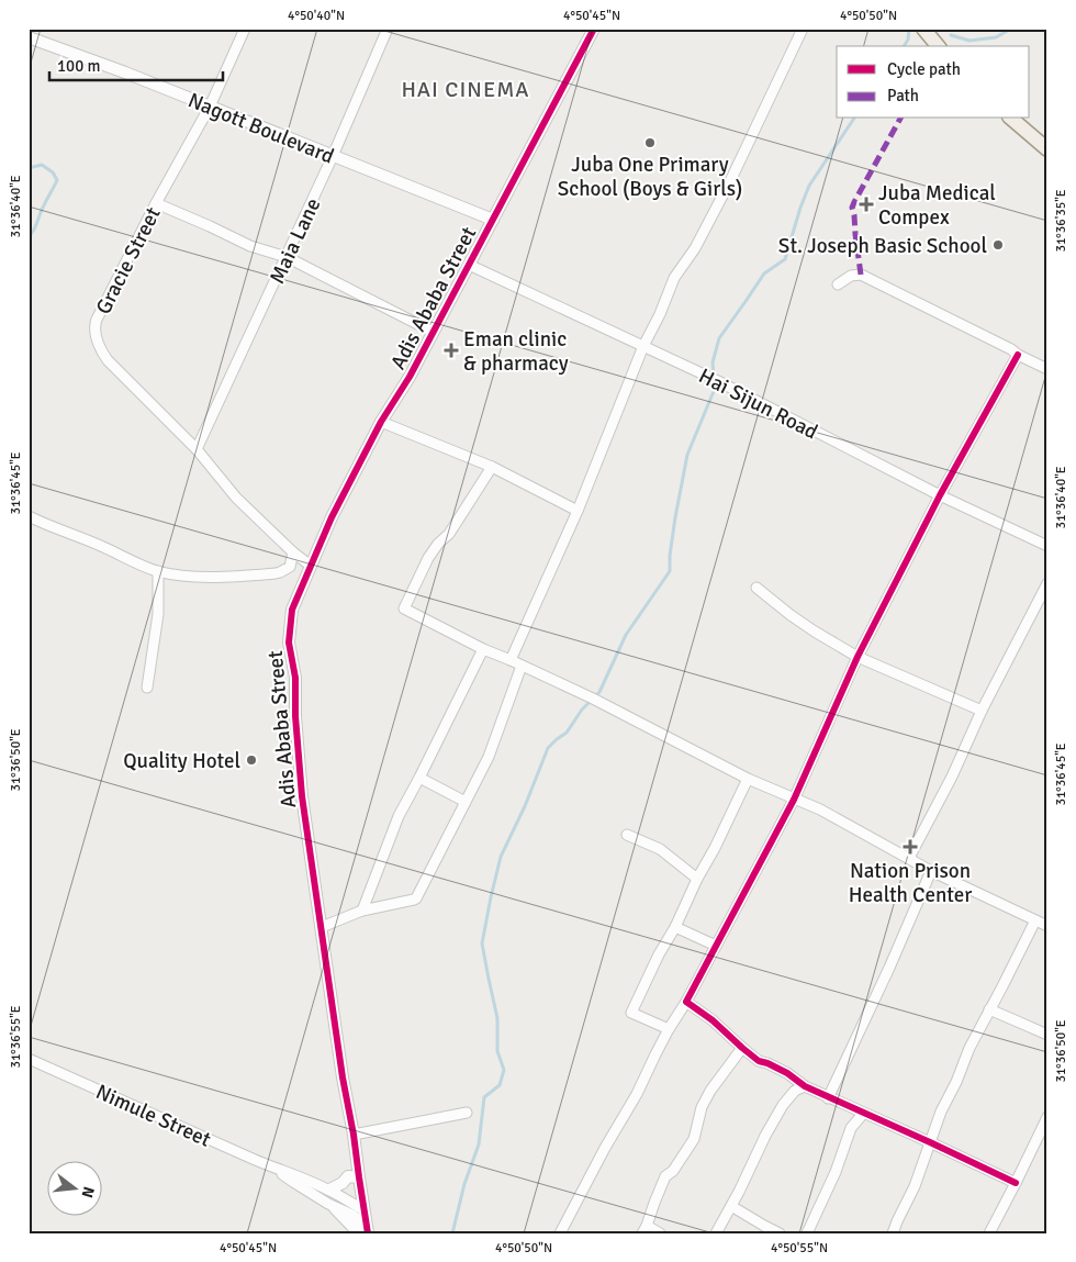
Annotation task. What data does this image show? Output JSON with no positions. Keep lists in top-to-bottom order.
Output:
{
  "streets": {
    "street": [
      "Nagott Boulevard",
      "Maia Lane",
      "Gracie Street",
      "Adis Ababa Street",
      "Hai Sijun Road",
      "Nimule Street"
    ]
  },
  "crossings": [
    ["Nagott Boulevard", "Maia Lane"],
    ["Nagott Boulevard", "Gracie Street"],
    ["Nagott Boulevard", "Adis Ababa Street"],
    ["Maia Lane", "Gracie Street"],
    ["Gracie Street", "Adis Ababa Street"],
    ["Adis Ababa Street", "Hai Sijun Road"],
    ["Adis Ababa Street", "Nimule Street"]
  ],
  "districts": ["HAI CINEMA"],
  "places": {
    "other": ["Juba One Primary School (Boys & Girls)", "St. Joseph Basic School", "Quality Hotel"],
    "health": ["Juba Medical Compex", "Eman clinic & pharmacy", "Nation Prison Health Center"]
  },
  "legend": ["Cycle path", "Path"],
  "scale_bar": "100 m",
  "north": "right",
  "coordinates": [
    "4°50'40\"N",
    "4°50'45\"N",
    "4°50'50\"N",
    "31°36'40\"E",
    "31°36'35\"E",
    "31°36'45\"E",
    "31°36'50\"E",
    "31°36'55\"E",
    "4°50'55\"N"
  ]
}
